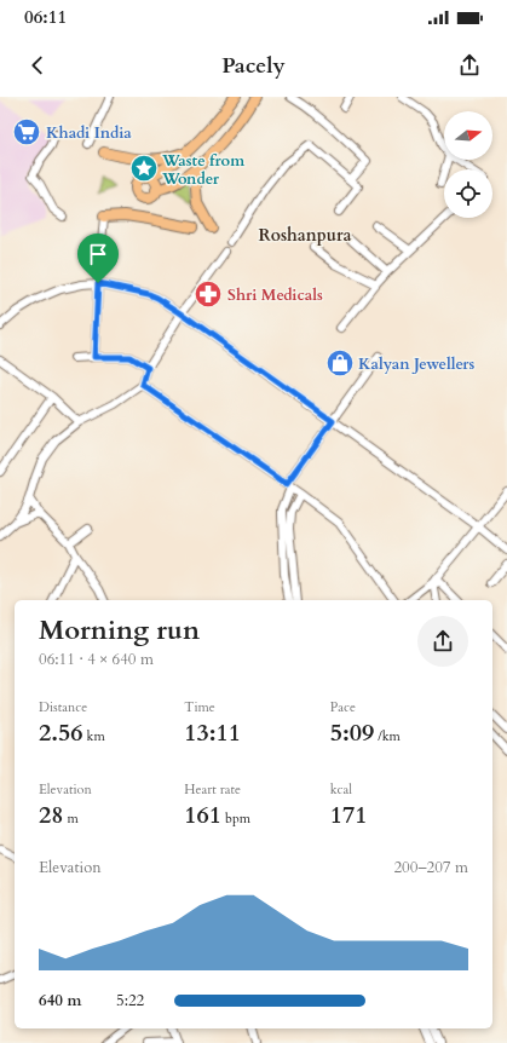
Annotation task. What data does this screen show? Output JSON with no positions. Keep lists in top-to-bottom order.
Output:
{
  "districts": ["Roshanpura"],
  "places": {
    "supermarket": ["Khadi India"],
    "place": ["Waste from Wonder"],
    "pharmacy": ["Shri Medicals"],
    "shop": ["Kalyan Jewellers"]
  },
  "north": "right",
  "page": {
    "status": "06:11",
    "header": "Pacely",
    "heading": ["Morning run", "06:11 · 4 × 640 m"],
    "stats": [
      ["Distance", "2.56 km"],
      ["Time", "13:11"],
      ["Pace", "5:09 /km"],
      ["Elevation", "28 m"],
      ["Heart rate", "161 bpm"],
      ["kcal", "171"]
    ],
    "chart": ["Elevation", "200–207 m"],
    "list": [
      {
        "name": "640 m",
        "note": "5:22"
      }
    ]
  }
}
